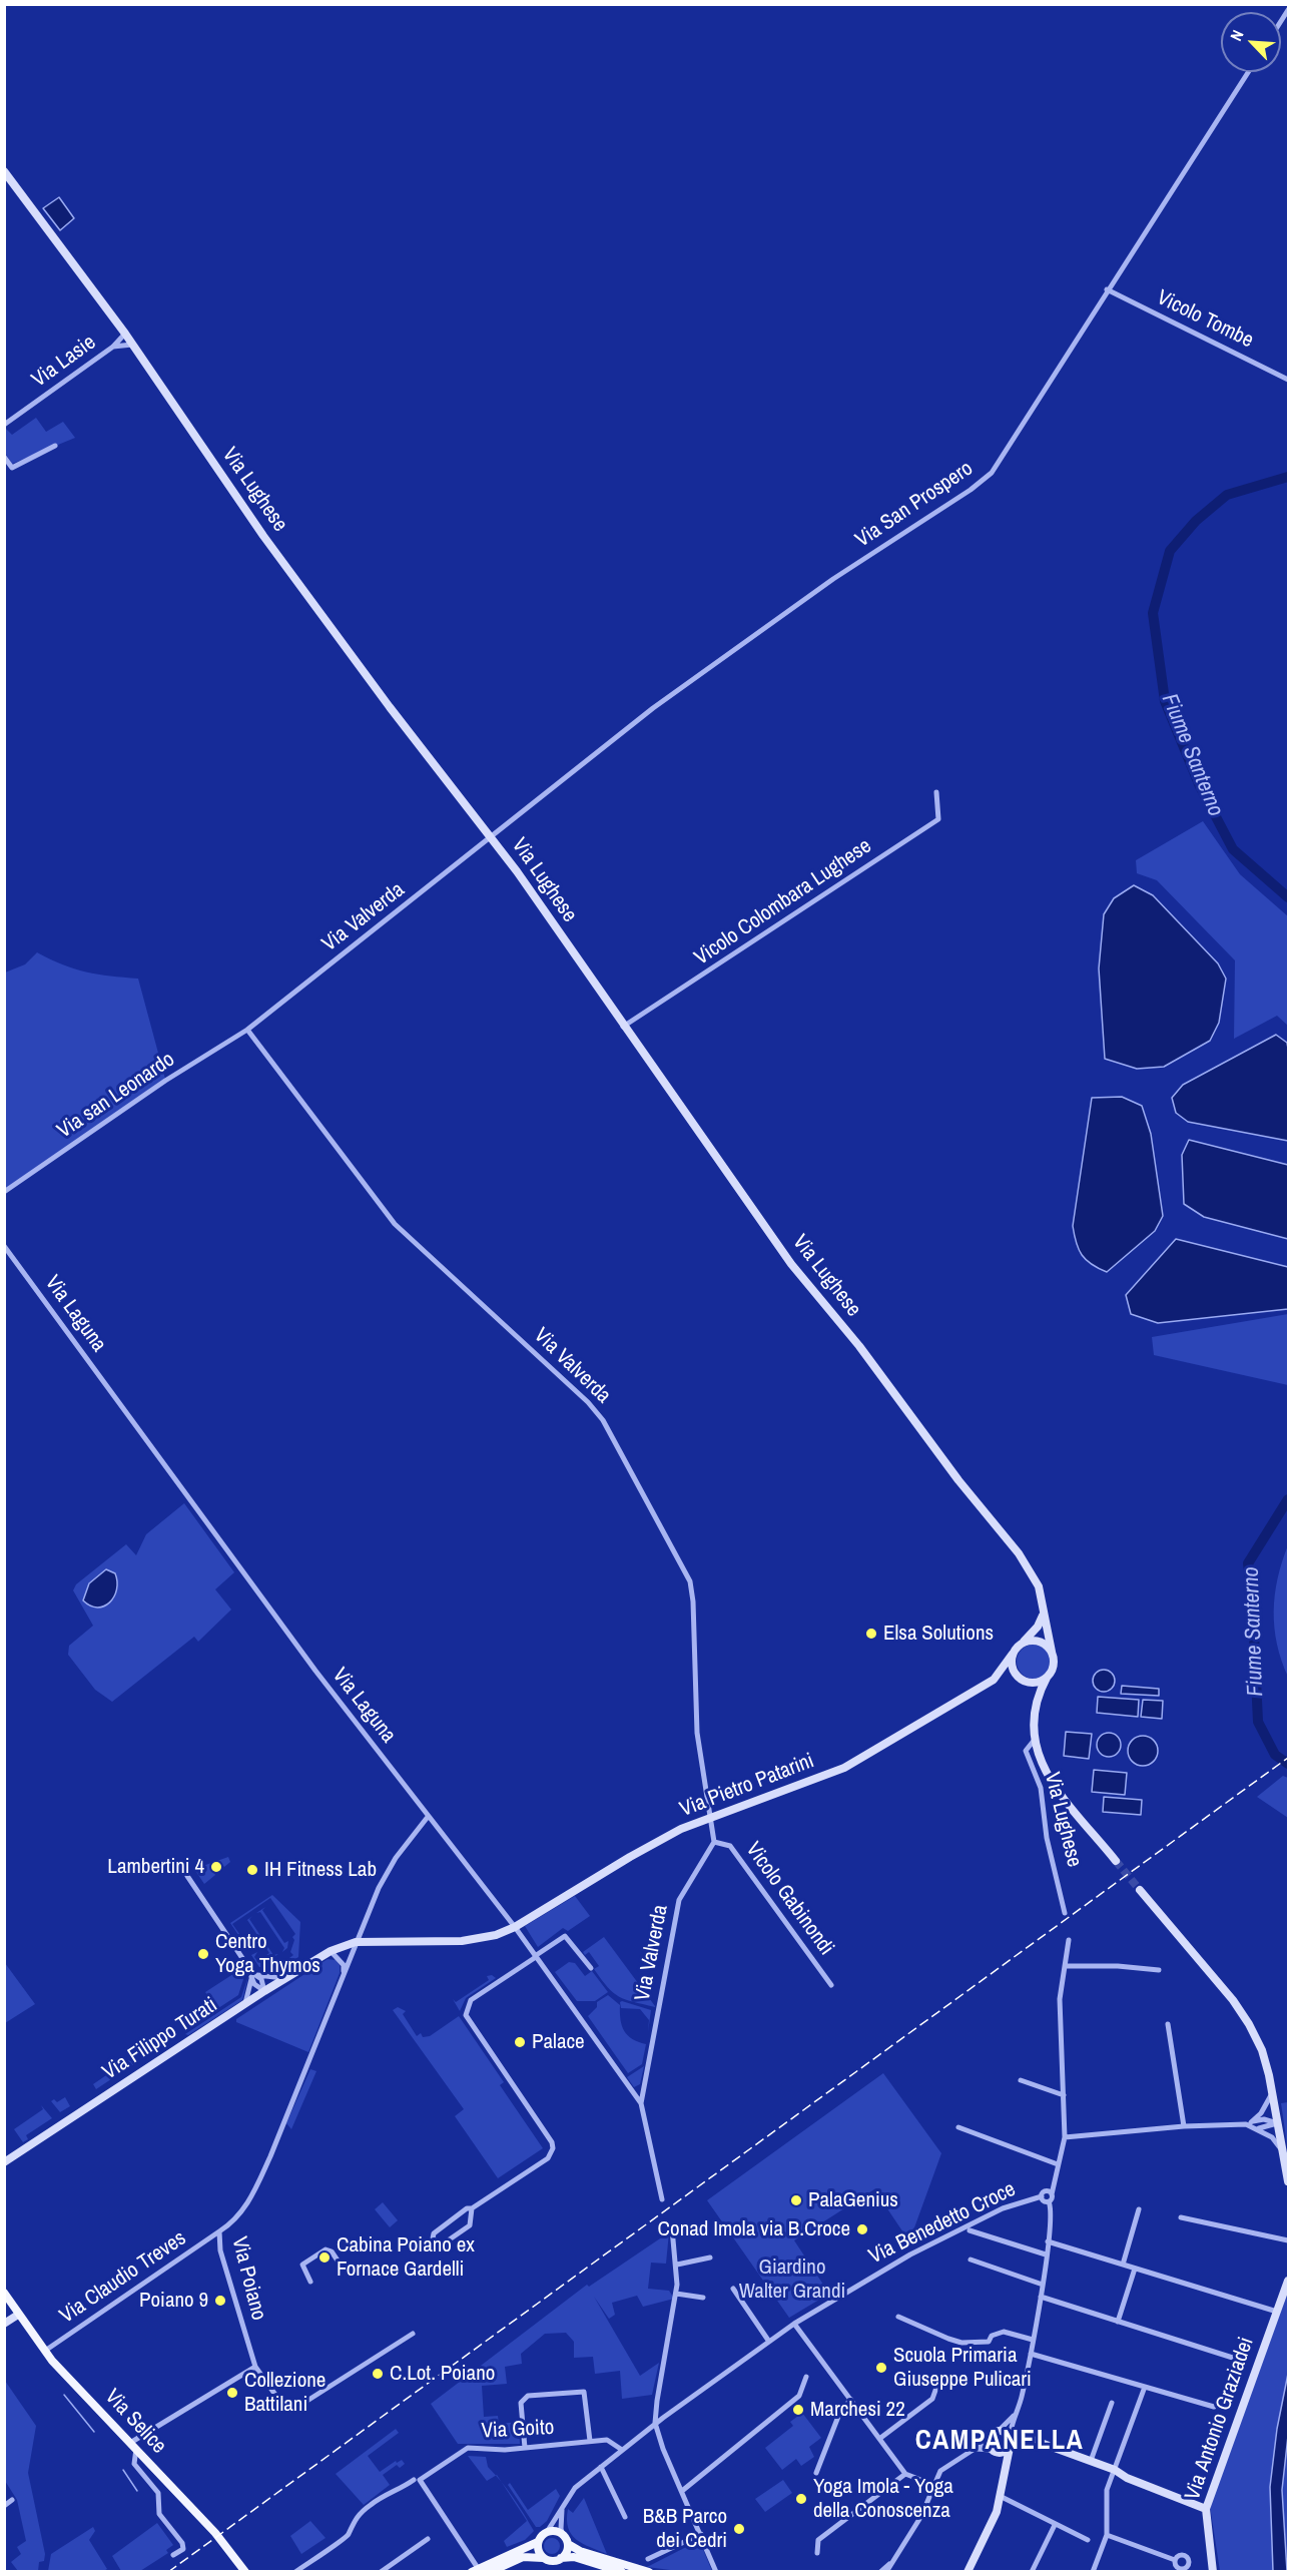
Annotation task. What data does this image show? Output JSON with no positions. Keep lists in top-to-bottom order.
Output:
{
  "streets": {
    "main road": [
      "Via Lughese",
      "Via Pietro Patarini",
      "Via Filippo Turati",
      "Via Antonio Graziadei",
      "Via Selice"
    ],
    "street": [
      "Vicolo Tombe",
      "Via Lasie",
      "Via San Prospero",
      "Vicolo Colombara Lughese",
      "Via Valverda",
      "Via san Leonardo",
      "Via Laguna",
      "Vicolo Gabinondi",
      "Via Benedetto Croce",
      "Via Claudio Treves",
      "Via Poiano",
      "Via Goito"
    ]
  },
  "crossings": [
    ["Vicolo Tombe", "Via San Prospero"],
    ["Via Lasie", "Via Lughese"],
    ["Via Lughese", "Via San Prospero"],
    ["Via Lughese", "Vicolo Colombara Lughese"],
    ["Via Lughese", "Via Valverda"],
    ["Via Lughese", "Via Pietro Patarini"],
    ["Via San Prospero", "Via Valverda"],
    ["Via Valverda", "Via san Leonardo"],
    ["Via Valverda", "Via Laguna"],
    ["Via Valverda", "Via Pietro Patarini"],
    ["Via Valverda", "Vicolo Gabinondi"],
    ["Via Laguna", "Via Pietro Patarini"],
    ["Via Laguna", "Via Filippo Turati"],
    ["Via Laguna", "Via Poiano"],
    ["Via Pietro Patarini", "Via Filippo Turati"],
    ["Via Filippo Turati", "Via Poiano"],
    ["Via Benedetto Croce", "Via Goito"],
    ["Via Claudio Treves", "Via Poiano"],
    ["Via Claudio Treves", "Via Selice"]
  ],
  "districts": ["CAMPANELLA"],
  "water": ["Fiume Santerno"],
  "parks": ["Giardino Walter Grandi"],
  "places": [
    "Elsa Solutions",
    "Lambertini 4",
    "IH Fitness Lab",
    "Centro Yoga Thymos",
    "Palace",
    "PalaGenius",
    "Conad Imola via B.Croce",
    "Cabina Poiano ex Fornace Gardelli",
    "Poiano 9",
    "Scuola Primaria Giuseppe Pulicari",
    "C.Lot. Poiano",
    "Collezione Battilani",
    "Marchesi 22",
    "Yoga Imola - Yoga della Conoscenza",
    "B&B Parco dei Cedri"
  ],
  "north": "top left"
}
